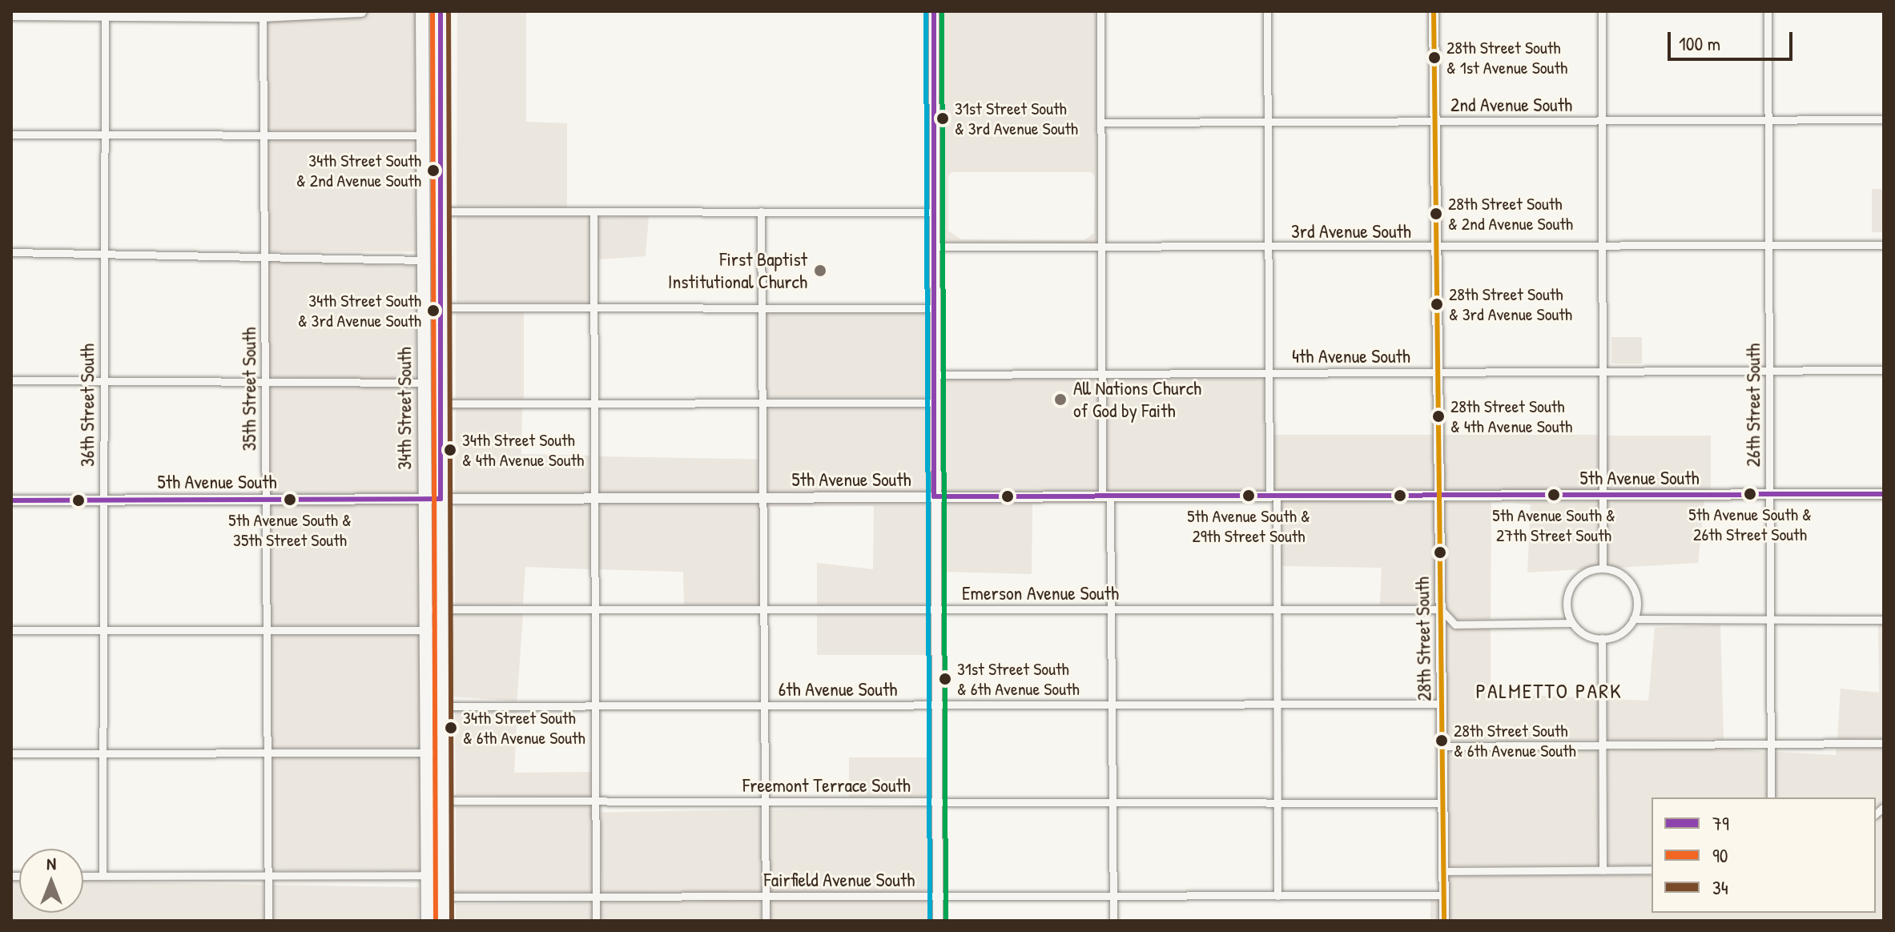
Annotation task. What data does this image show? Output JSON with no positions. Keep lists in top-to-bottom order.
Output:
{
  "streets": {
    "highway": ["34th Street South"],
    "street": [
      "2nd Avenue South",
      "3rd Avenue South",
      "4th Avenue South",
      "35th Street South",
      "36th Street South",
      "26th Street South",
      "5th Avenue South",
      "Emerson Avenue South",
      "28th Street South",
      "6th Avenue South",
      "Freemont Terrace South",
      "Fairfield Avenue South"
    ]
  },
  "crossings": [
    ["2nd Avenue South", "26th Street South"],
    ["2nd Avenue South", "28th Street South"],
    ["3rd Avenue South", "26th Street South"],
    ["3rd Avenue South", "28th Street South"],
    ["4th Avenue South", "26th Street South"],
    ["4th Avenue South", "28th Street South"],
    ["35th Street South", "5th Avenue South"],
    ["36th Street South", "5th Avenue South"],
    ["26th Street South", "5th Avenue South"],
    ["34th Street South", "5th Avenue South"],
    ["34th Street South", "Emerson Avenue South"],
    ["34th Street South", "6th Avenue South"],
    ["34th Street South", "Freemont Terrace South"],
    ["34th Street South", "Fairfield Avenue South"],
    ["5th Avenue South", "28th Street South"],
    ["Emerson Avenue South", "28th Street South"],
    ["28th Street South", "6th Avenue South"],
    ["28th Street South", "Freemont Terrace South"],
    ["28th Street South", "Fairfield Avenue South"]
  ],
  "districts": ["PALMETTO PARK"],
  "places": [
    "28th Street South & 1st Avenue South",
    "31st Street South & 3rd Avenue South",
    "34th Street South & 2nd Avenue South",
    "28th Street South & 2nd Avenue South",
    "First Baptist Institutional Church",
    "28th Street South & 3rd Avenue South",
    "34th Street South & 3rd Avenue South",
    "All Nations Church of God by Faith",
    "28th Street South & 4th Avenue South",
    "34th Street South & 4th Avenue South",
    "5th Avenue South & 26th Street South",
    "5th Avenue South & 27th Street South",
    "5th Avenue South & 29th Street South",
    "5th Avenue South & 35th Street South",
    "31st Street South & 6th Avenue South",
    "34th Street South & 6th Avenue South",
    "28th Street South & 6th Avenue South"
  ],
  "lines": ["transit line 79", "transit line 90", "transit line 34"],
  "legend": ["79", "90", "34"],
  "scale_bar": "100 m",
  "north": "top"
}
